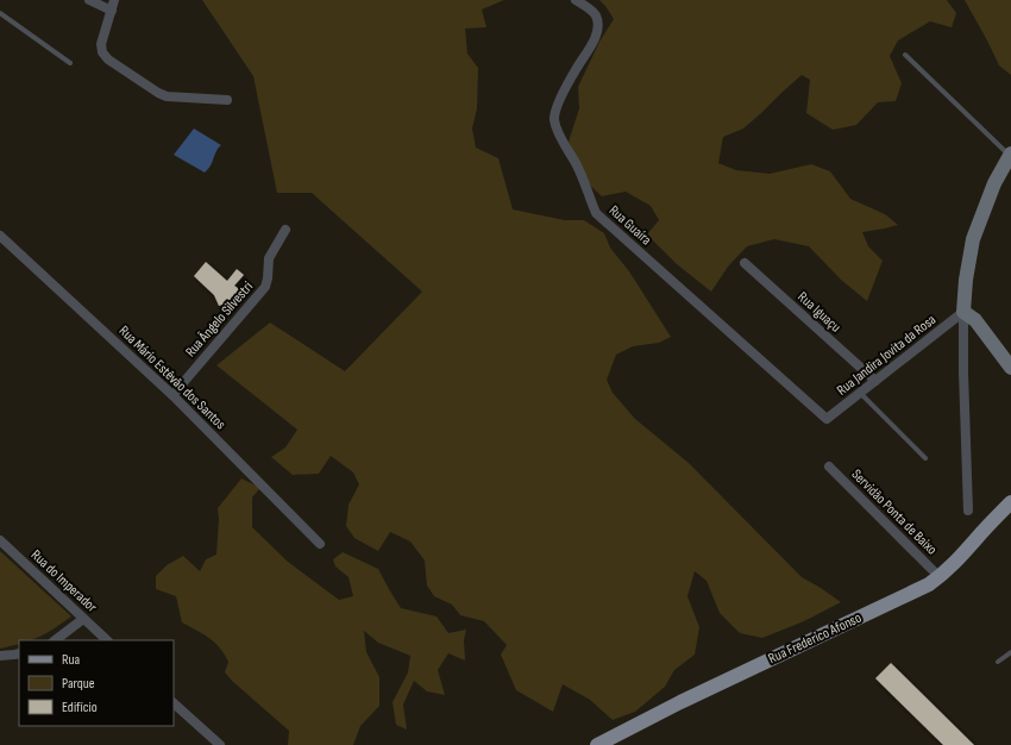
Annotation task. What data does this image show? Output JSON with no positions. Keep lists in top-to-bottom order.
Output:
{
  "streets": {
    "main road": ["Rua Frederico Afonso"],
    "street": [
      "Rua Guaíra",
      "Rua Iguaçu",
      "Rua Ângelo Silvestri",
      "Rua Jandira Jovita da Rosa",
      "Rua Mário Estêvão dos Santos",
      "Servidão Ponta de Baixo",
      "Rua do Imperador"
    ]
  },
  "crossings": [
    ["Rua Guaíra", "Rua Jandira Jovita da Rosa"],
    ["Rua Iguaçu", "Rua Jandira Jovita da Rosa"],
    ["Rua Ângelo Silvestri", "Rua Mário Estêvão dos Santos"],
    ["Servidão Ponta de Baixo", "Rua Frederico Afonso"]
  ],
  "legend": ["Rua", "Parque", "Edifício"]
}
